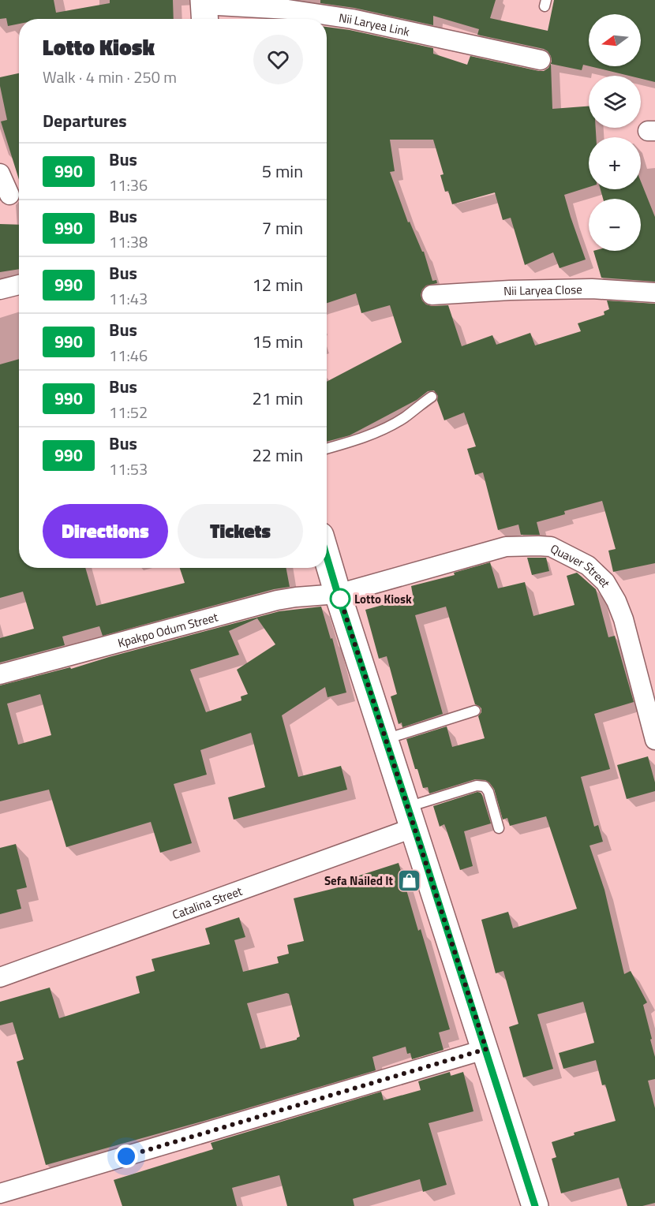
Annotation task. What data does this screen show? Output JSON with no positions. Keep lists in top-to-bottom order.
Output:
{
  "streets": {
    "street": [
      "Nii Laryea Link",
      "Nii Laryea Close",
      "Quaver Street",
      "Kpakpo Odum Street",
      "Catalina Street"
    ]
  },
  "crossings": [
    ["Quaver Street", "Kpakpo Odum Street"]
  ],
  "places": {
    "other": ["Lotto Kiosk"],
    "shop": ["Sefa Nailed It"]
  },
  "lines": ["bus line 990"],
  "north": "left",
  "page": {
    "map_buttons": ["+", "−"],
    "heading": [
      ["Lotto Kiosk", "Walk · 4 min · 250 m"],
      "Departures"
    ],
    "list": [
      {
        "mark": "990",
        "name": "Bus",
        "note": "11:36",
        "value": "5 min"
      },
      {
        "mark": "990",
        "name": "Bus",
        "note": "11:38",
        "value": "7 min"
      },
      {
        "mark": "990",
        "name": "Bus",
        "note": "11:43",
        "value": "12 min"
      },
      {
        "mark": "990",
        "name": "Bus",
        "note": "11:46",
        "value": "15 min"
      },
      {
        "mark": "990",
        "name": "Bus",
        "note": "11:52",
        "value": "21 min"
      },
      {
        "mark": "990",
        "name": "Bus",
        "note": "11:53",
        "value": "22 min"
      }
    ],
    "buttons": ["Directions", "Tickets"]
  }
}
